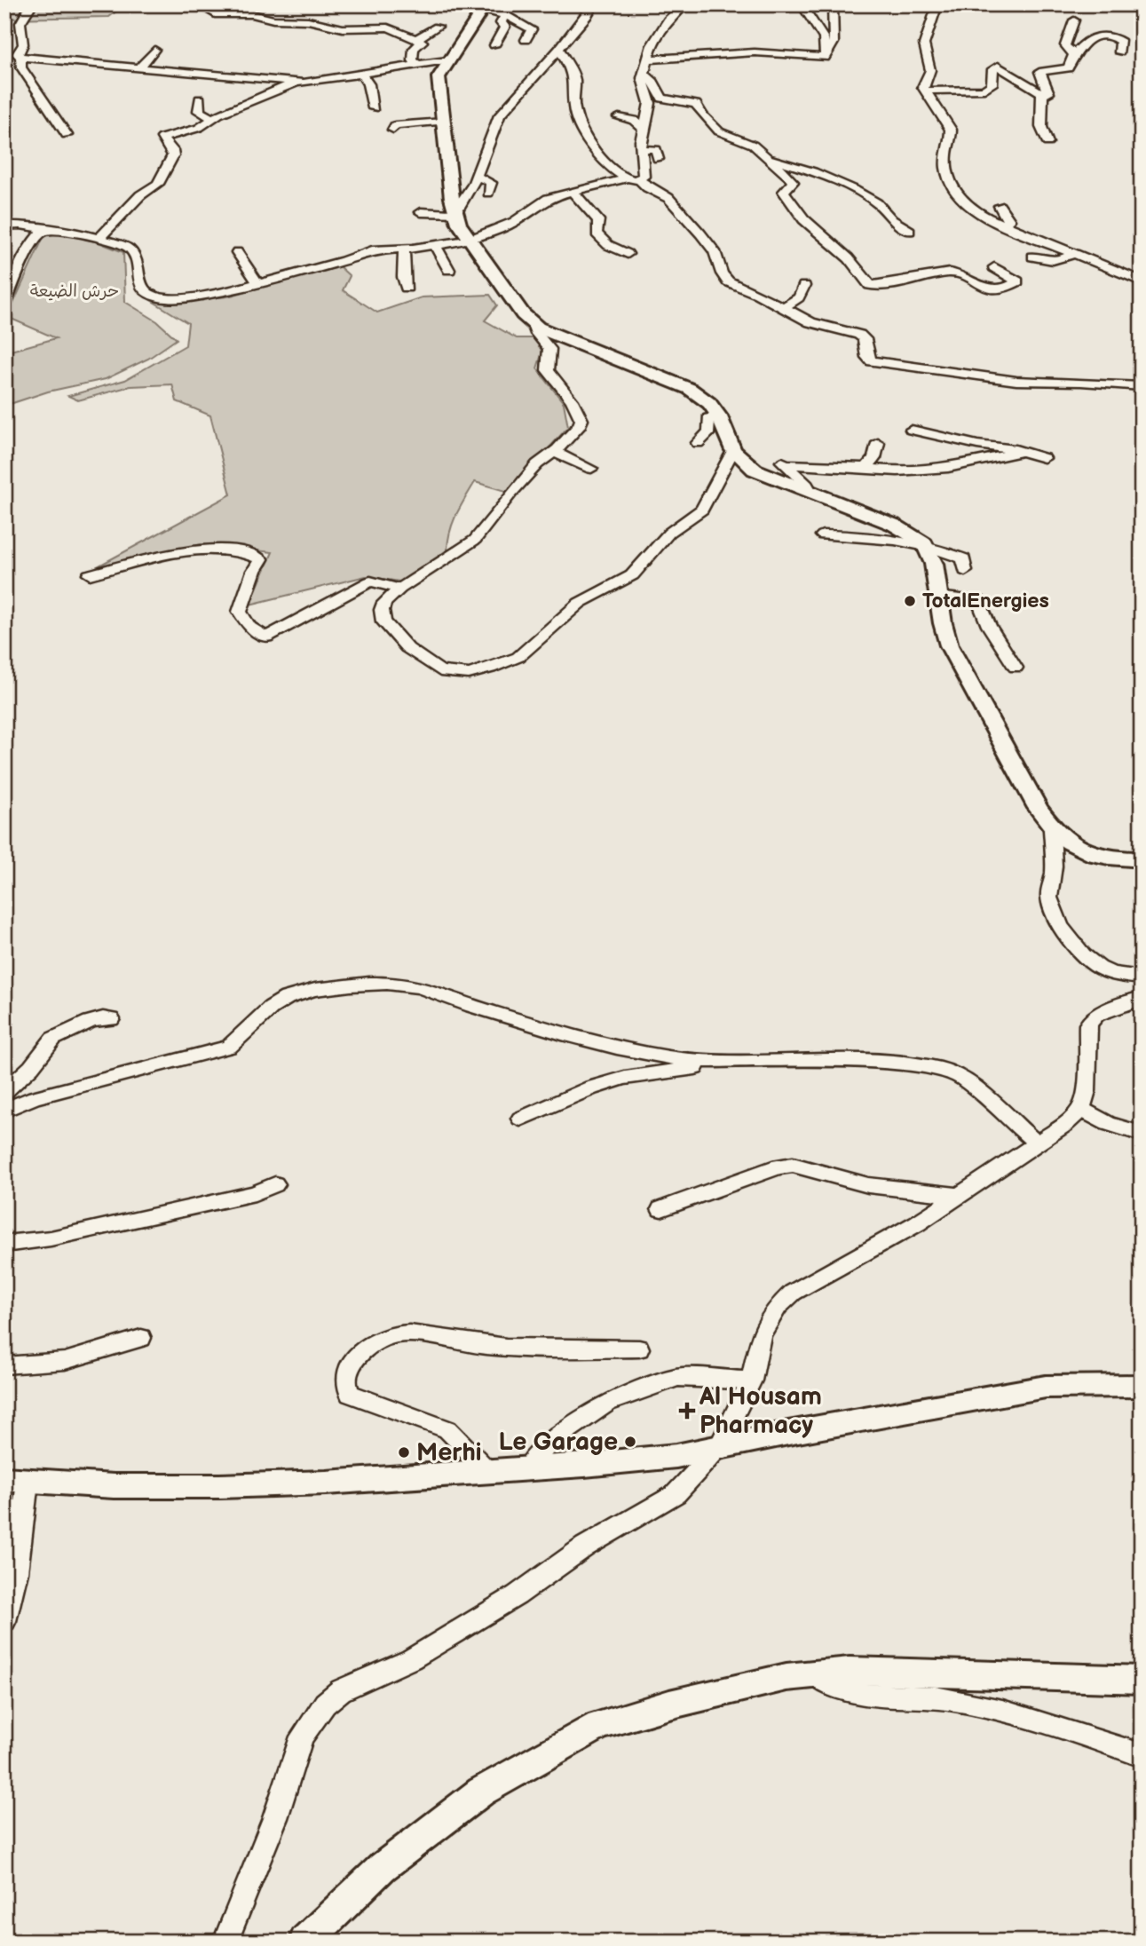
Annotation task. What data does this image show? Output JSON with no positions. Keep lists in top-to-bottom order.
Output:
{
  "parks": ["حرش الضيعة"],
  "places": {
    "other": ["TotalEnergies", "Le Garage", "Merhi"],
    "health": ["Al Housam Pharmacy"]
  }
}
